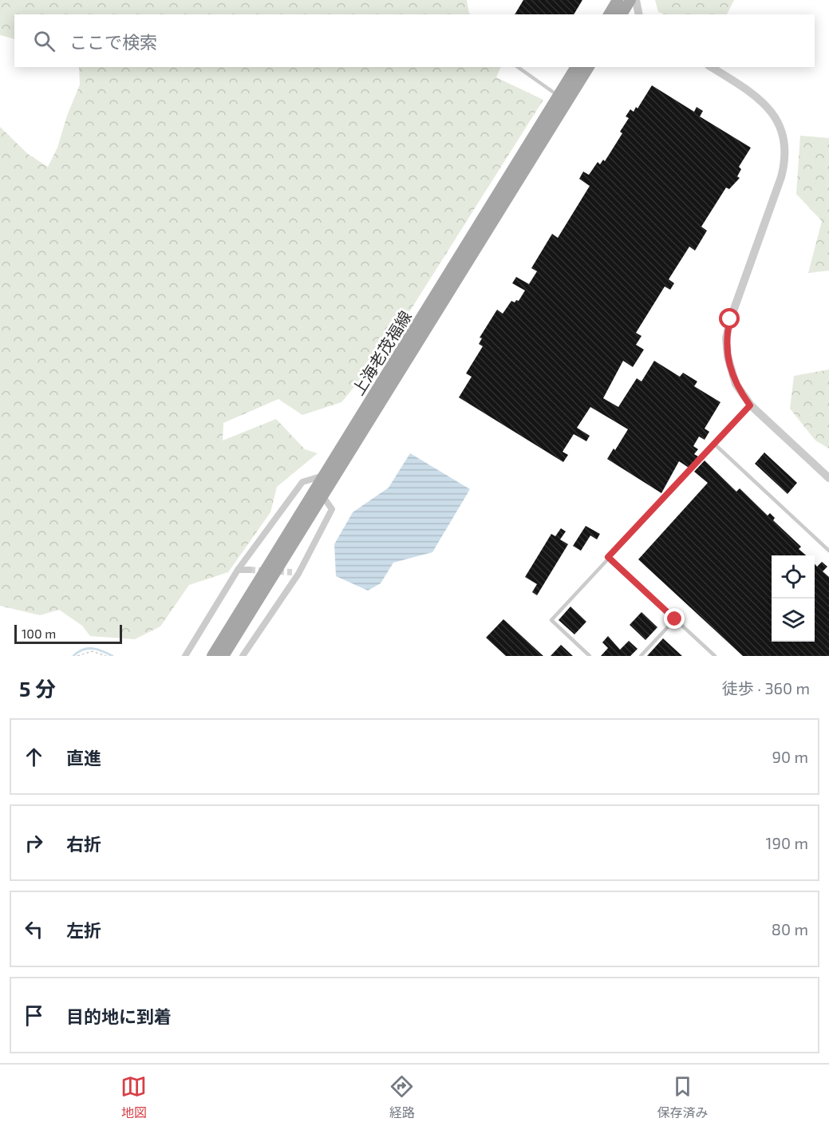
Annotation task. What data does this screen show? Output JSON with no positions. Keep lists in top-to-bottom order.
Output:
{
  "streets": {
    "main road": ["上海老茂福線"]
  },
  "scale_bar": "100 m",
  "page": {
    "search": "ここで検索",
    "scale": "100 m",
    "heading": ["5 分", "徒歩 · 360 m"],
    "list": [
      ["直進", "90 m"],
      ["右折", "190 m"],
      ["左折", "80 m"],
      "目的地に到着"
    ],
    "nav": ["地図", "経路", "保存済み"]
  }
}
